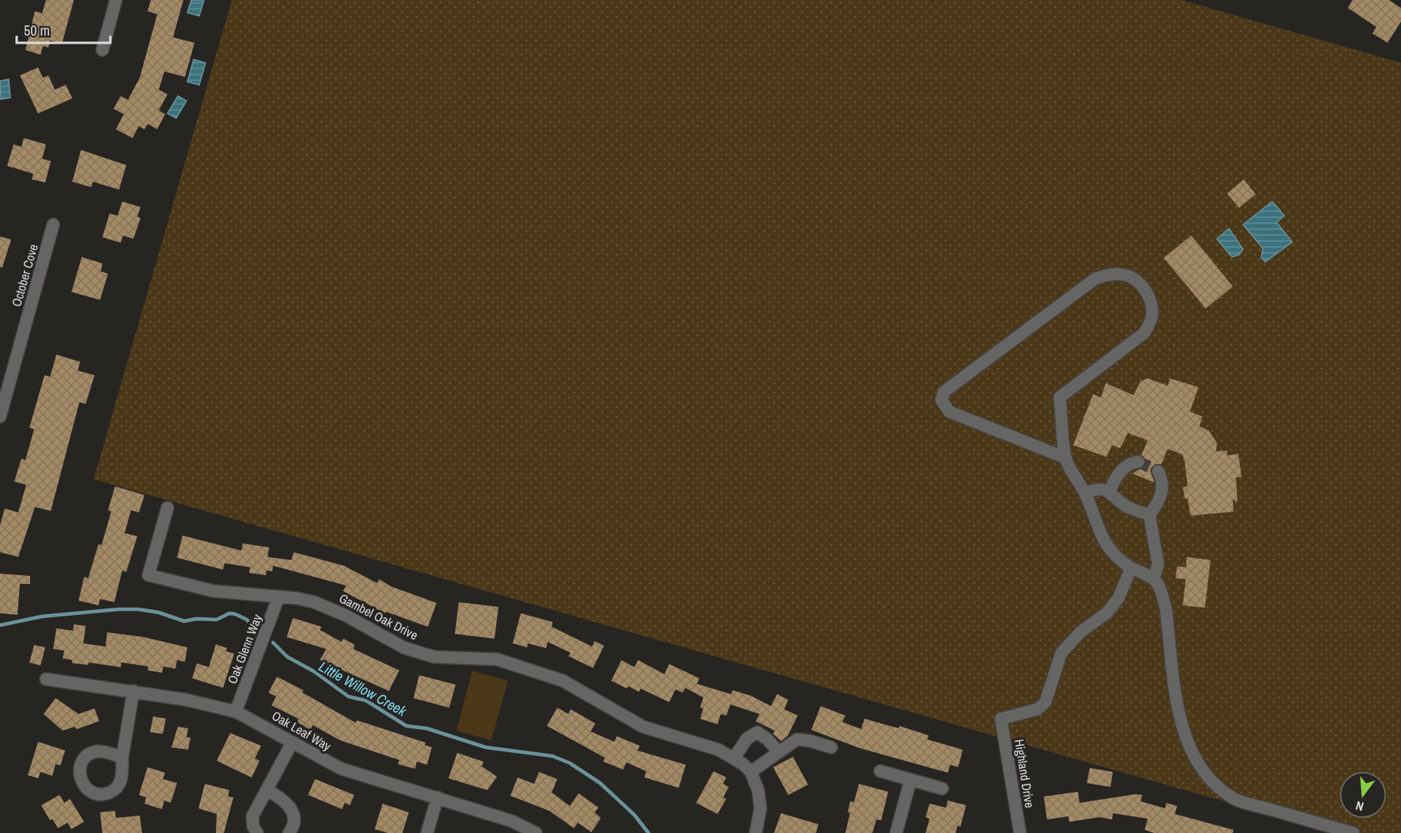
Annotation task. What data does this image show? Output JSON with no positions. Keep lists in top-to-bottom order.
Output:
{
  "streets": {
    "street": [
      "October Cove",
      "Gambel Oak Drive",
      "Oak Glenn Way",
      "Oak Leaf Way",
      "Highland Drive"
    ]
  },
  "crossings": [
    ["Gambel Oak Drive", "Oak Glenn Way"],
    ["Oak Glenn Way", "Oak Leaf Way"]
  ],
  "water": ["Little Willow Creek"],
  "scale_bar": "50 m",
  "north": "bottom"
}
